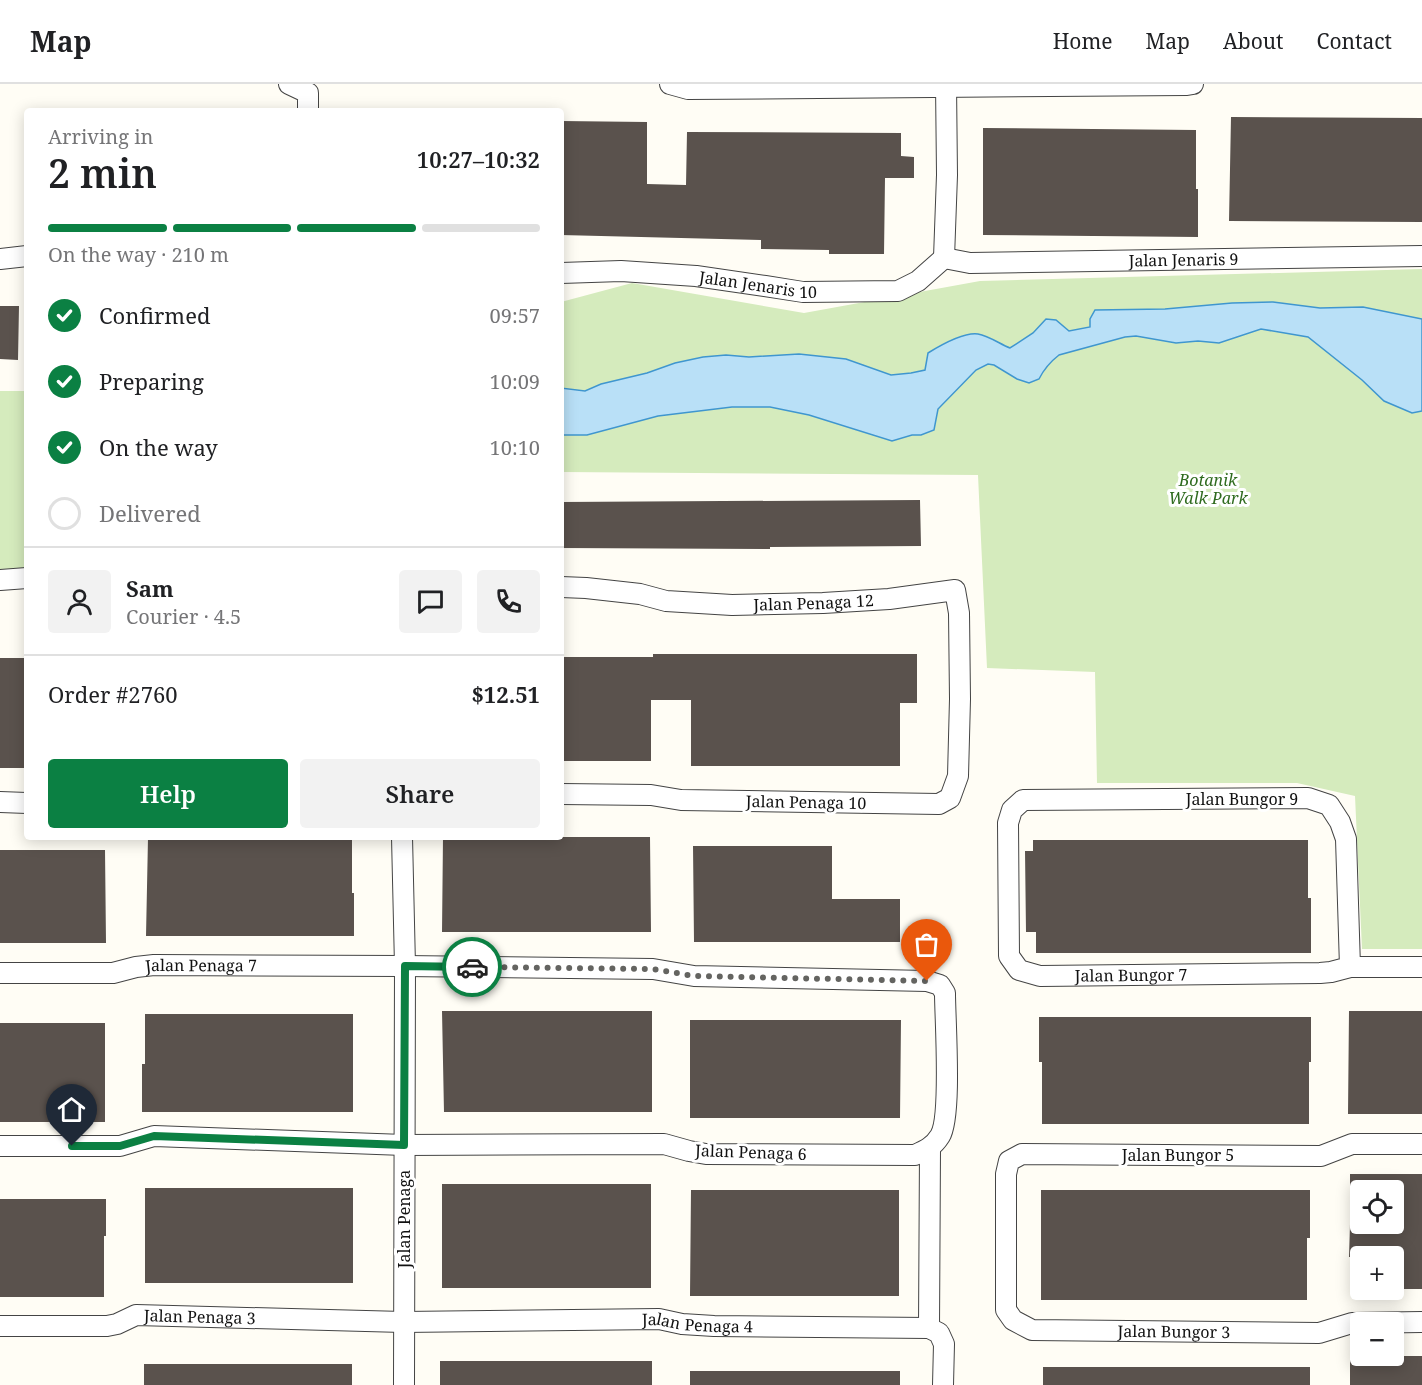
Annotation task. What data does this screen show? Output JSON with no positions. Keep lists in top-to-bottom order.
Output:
{
  "streets": {
    "street": [
      "Jalan Jenaris 9",
      "Jalan Jenaris 10",
      "Jalan Penaga 12",
      "Jalan Bungor 9",
      "Jalan Penaga 10",
      "Jalan Penaga 7",
      "Jalan Bungor 7",
      "Jalan Penaga 6",
      "Jalan Bungor 5",
      "Jalan Penaga",
      "Jalan Penaga 3",
      "Jalan Penaga 4",
      "Jalan Bungor 3"
    ]
  },
  "crossings": [
    ["Jalan Jenaris 9", "Jalan Jenaris 10"],
    ["Jalan Penaga 12", "Jalan Penaga 10"],
    ["Jalan Bungor 9", "Jalan Bungor 7"],
    ["Jalan Penaga 7", "Jalan Penaga 6"],
    ["Jalan Penaga 7", "Jalan Penaga"],
    ["Jalan Penaga 6", "Jalan Penaga"],
    ["Jalan Bungor 5", "Jalan Bungor 3"],
    ["Jalan Penaga", "Jalan Penaga 3"],
    ["Jalan Penaga", "Jalan Penaga 4"],
    ["Jalan Penaga 3", "Jalan Penaga 4"]
  ],
  "parks": ["Botanik Walk Park"],
  "page": {
    "header": "Map",
    "nav": [
      "Home",
      "Map",
      "About",
      "Contact"
    ],
    "heading": ["2 min", "Arriving in", "10:27–10:32"],
    "panel": [
      "Sam",
      "Courier · 4.5",
      "Order #2760",
      "$12.51"
    ],
    "bar": "On the way · 210 m",
    "list": [
      ["Confirmed", "09:57"],
      ["Preparing", "10:09"],
      ["On the way", "10:10"],
      "Delivered"
    ],
    "buttons": ["Help", "Share"],
    "map_buttons": ["+", "−"]
  }
}
